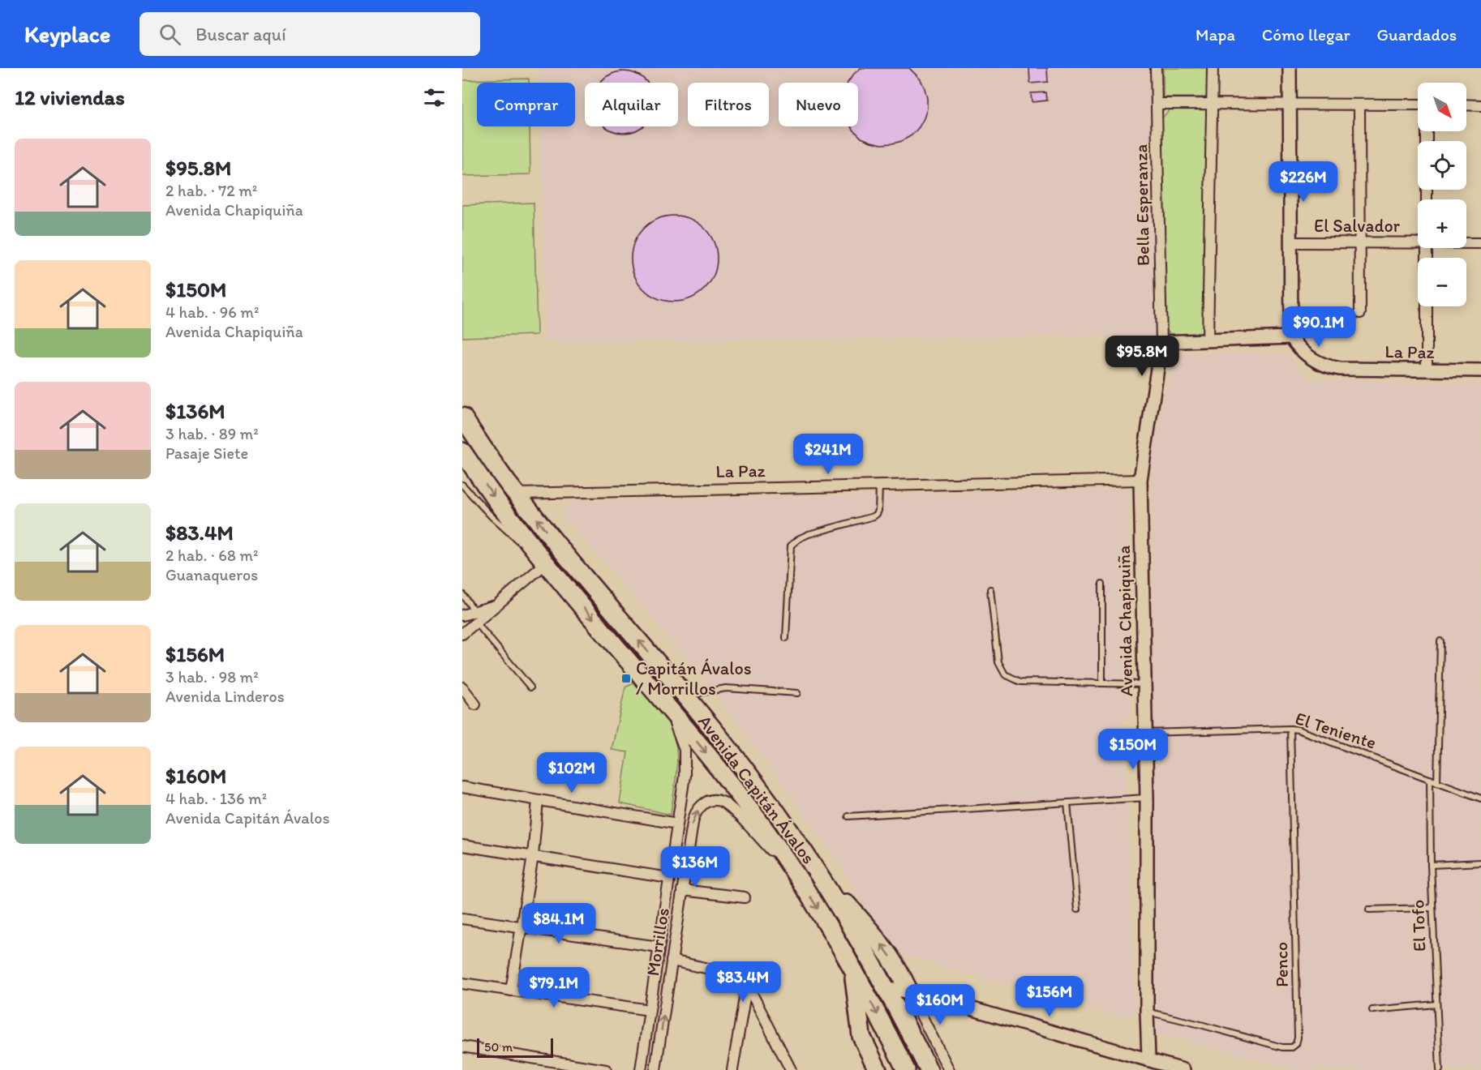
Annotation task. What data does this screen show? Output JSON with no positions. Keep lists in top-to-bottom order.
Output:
{
  "streets": {
    "highway": ["Avenida Capitán Ávalos"],
    "street": [
      "Bella Esperanza",
      "El Salvador",
      "La Paz",
      "Avenida Chapiquiña",
      "Morrillos"
    ],
    "lane": ["El Teniente", "El Tofo", "Penco"]
  },
  "crossings": [
    ["Bella Esperanza", "Avenida Chapiquiña"],
    ["La Paz", "Avenida Chapiquiña"],
    ["La Paz", "Avenida Capitán Ávalos"],
    ["Avenida Chapiquiña", "El Teniente"],
    ["Avenida Chapiquiña", "Penco"],
    ["El Teniente", "El Tofo"],
    ["El Teniente", "Penco"],
    ["Avenida Capitán Ávalos", "Morrillos"]
  ],
  "places": {
    "transit": ["Capitán Ávalos / Morrillos"]
  },
  "scale_bar": "50 m",
  "north": "bottom right",
  "page": {
    "header": "Keyplace",
    "search": "Buscar aquí",
    "nav": ["Mapa", "Cómo llegar", "Guardados"],
    "heading": "12 viviendas",
    "map_buttons": ["+", "−"],
    "chip": [
      "Comprar",
      "Alquilar",
      "Filtros",
      "Nuevo"
    ],
    "list": [
      {
        "name": "$95.8M",
        "note": "2 hab. · 72 m² · Avenida Chapiquiña"
      },
      {
        "name": "$150M",
        "note": "4 hab. · 96 m² · Avenida Chapiquiña"
      },
      {
        "name": "$136M",
        "note": "3 hab. · 89 m² · Pasaje Siete"
      },
      {
        "name": "$83.4M",
        "note": "2 hab. · 68 m² · Guanaqueros"
      },
      {
        "name": "$156M",
        "note": "3 hab. · 98 m² · Avenida Linderos"
      },
      {
        "name": "$160M",
        "note": "4 hab. · 136 m² · Avenida Capitán Ávalos"
      }
    ],
    "price": [
      "$226M",
      "$90.1M",
      "$95.8M",
      "$241M",
      "$150M",
      "$102M",
      "$136M",
      "$84.1M",
      "$83.4M",
      "$79.1M",
      "$156M",
      "$160M"
    ],
    "scale": "50 m"
  }
}
